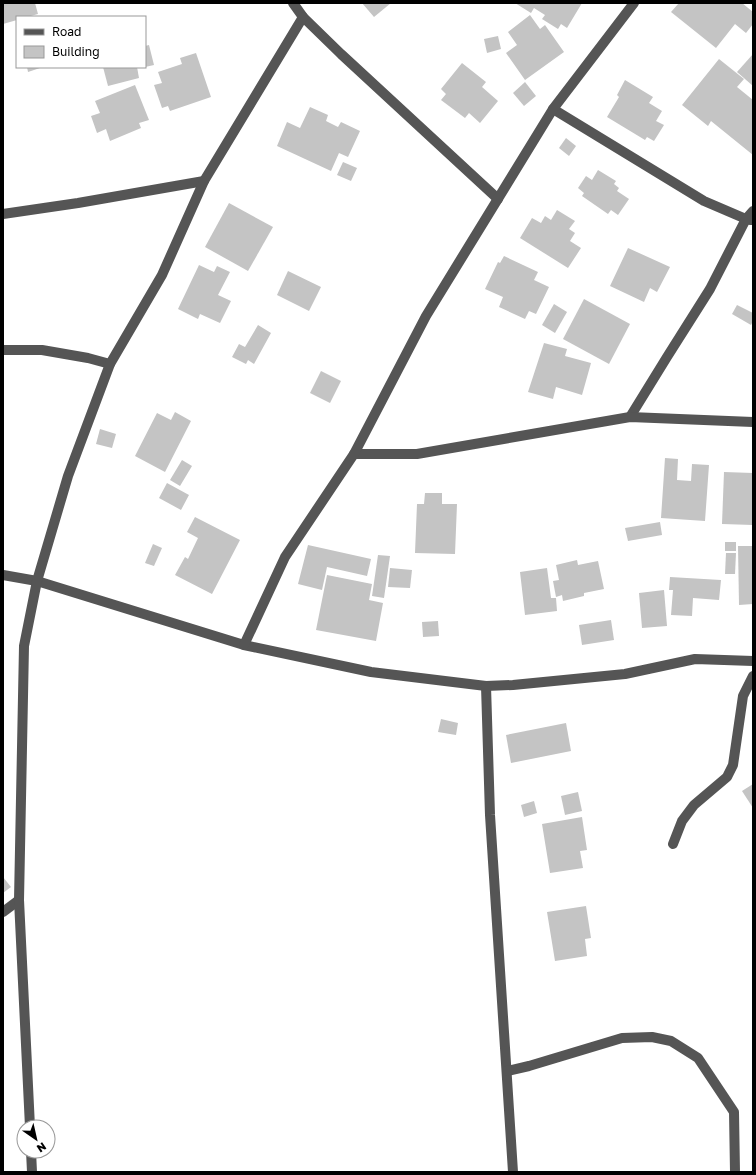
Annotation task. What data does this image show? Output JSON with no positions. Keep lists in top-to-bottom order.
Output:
{
  "legend": ["Road", "Building"],
  "north": "bottom right"
}
